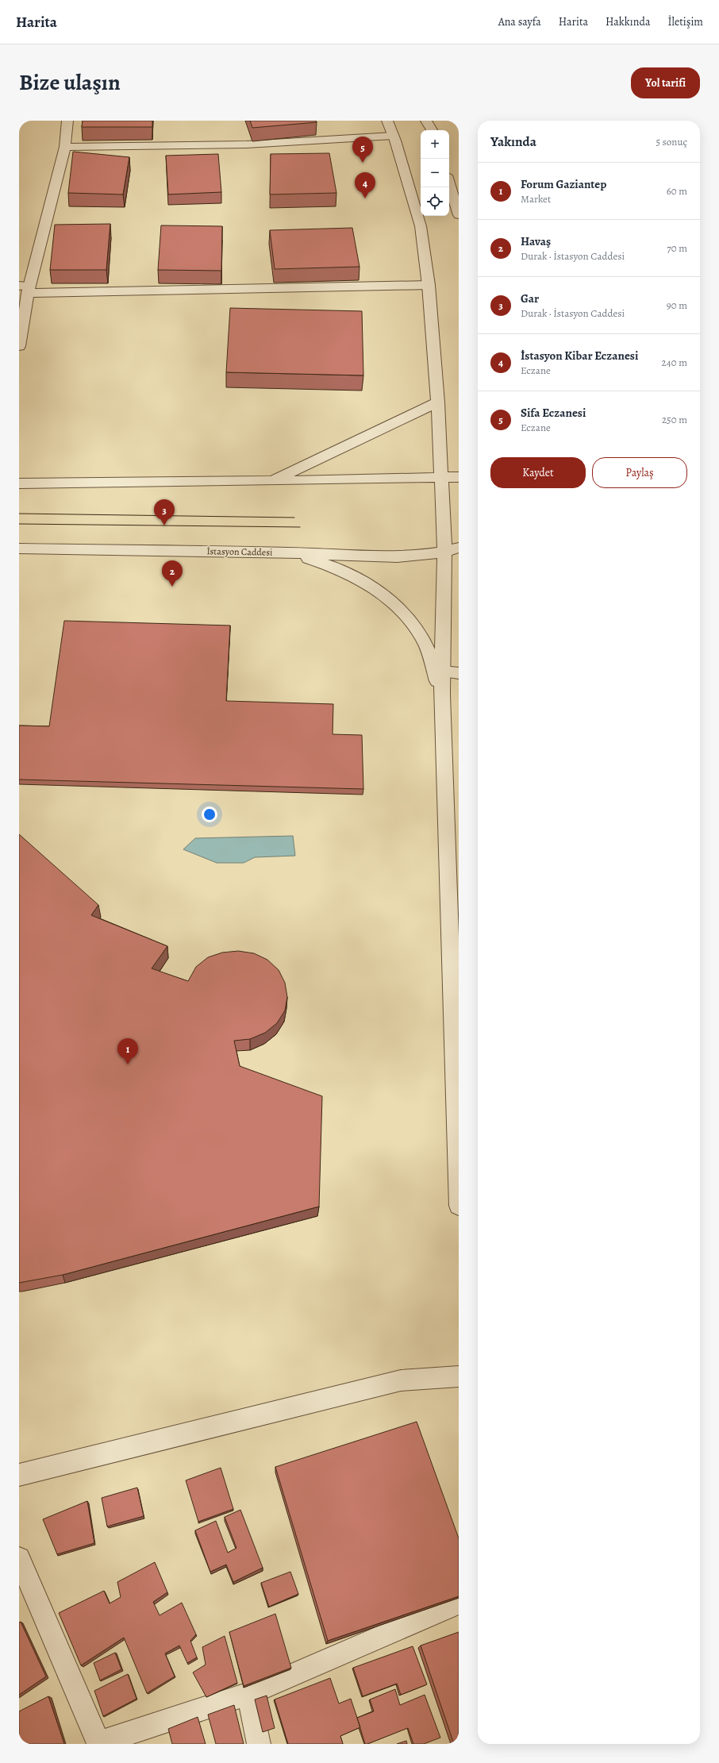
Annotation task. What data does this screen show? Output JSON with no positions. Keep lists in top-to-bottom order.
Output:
{
  "streets": {
    "street": ["İstasyon Caddesi"]
  },
  "page": {
    "header": "Harita",
    "nav": [
      "Ana sayfa",
      "Harita",
      "Hakkında",
      "İletişim"
    ],
    "title": "Bize ulaşın",
    "buttons": [
      "Yol tarifi",
      ["Kaydet", "Paylaş"]
    ],
    "heading": ["Yakında", "5 sonuç"],
    "map_buttons": ["+", "−"],
    "pins": [
      "5",
      "4",
      "3",
      "2",
      "1"
    ],
    "list": [
      {
        "mark": "1",
        "name": "Forum Gaziantep",
        "note": "Market",
        "value": "60 m"
      },
      {
        "mark": "2",
        "name": "Havaş",
        "note": "Durak · İstasyon Caddesi",
        "value": "70 m"
      },
      {
        "mark": "3",
        "name": "Gar",
        "note": "Durak · İstasyon Caddesi",
        "value": "90 m"
      },
      {
        "mark": "4",
        "name": "İstasyon Kibar Eczanesi",
        "note": "Eczane",
        "value": "240 m"
      },
      {
        "mark": "5",
        "name": "Sifa Eczanesi",
        "note": "Eczane",
        "value": "250 m"
      }
    ]
  }
}
